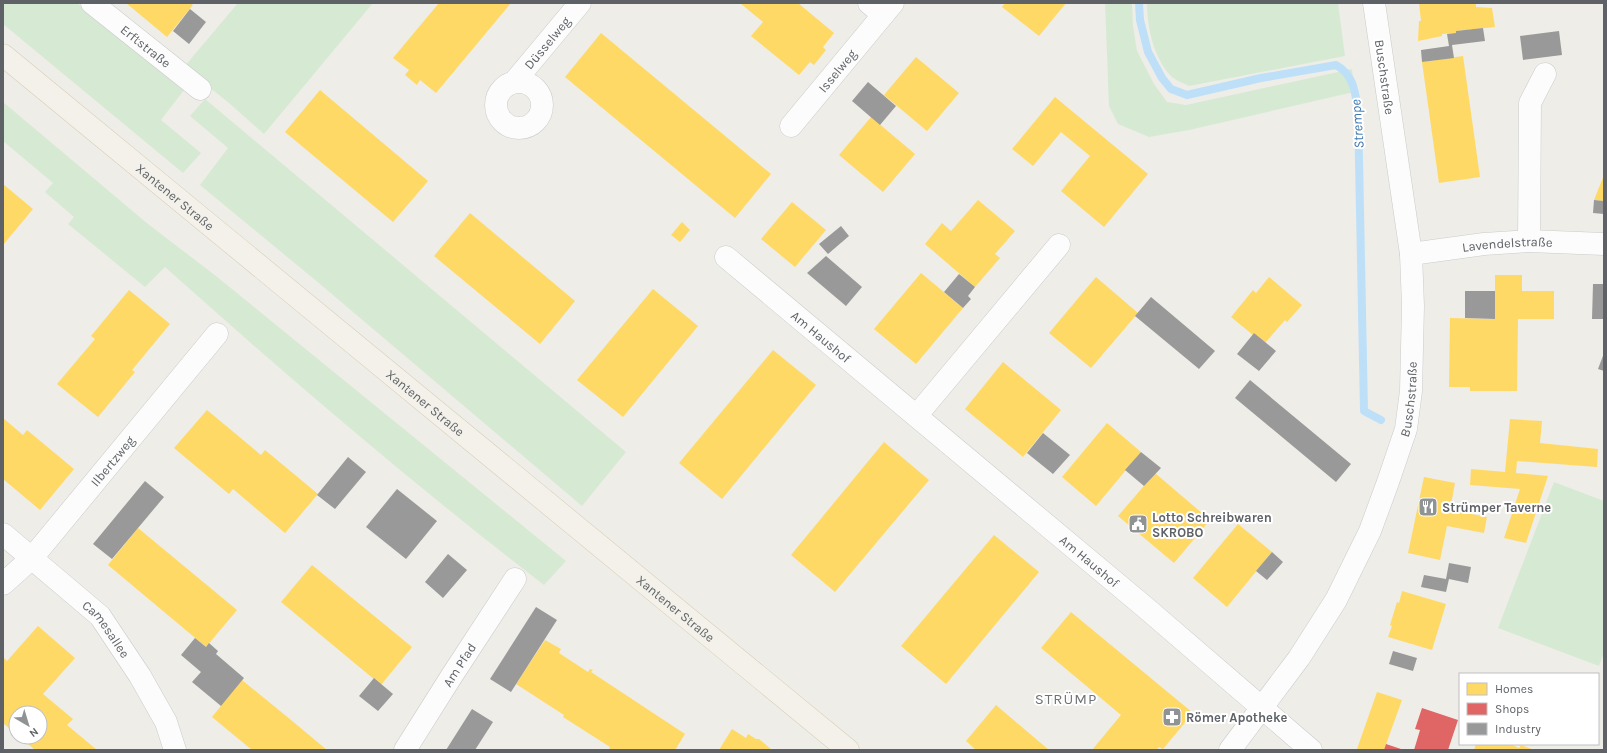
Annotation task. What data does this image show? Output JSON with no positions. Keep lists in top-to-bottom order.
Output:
{
  "streets": {
    "main road": ["Xantener Straße"],
    "street": [
      "Düsselweg",
      "Erftstraße",
      "Isselweg",
      "Buschstraße",
      "Lavendelstraße",
      "Am Haushof",
      "Ilbertzweg",
      "Camesallee",
      "Am Pfad"
    ]
  },
  "crossings": [
    ["Buschstraße", "Lavendelstraße"],
    ["Buschstraße", "Am Haushof"],
    ["Ilbertzweg", "Camesallee"]
  ],
  "districts": ["STRÜMP"],
  "water": ["Strempe"],
  "places": {
    "restaurant": ["Strümper Taverne"],
    "public building": ["Lotto Schreibwaren SKROBO"],
    "pharmacy": ["Römer Apotheke"]
  },
  "legend": ["Homes", "Shops", "Industry"],
  "north": "bottom right"
}
